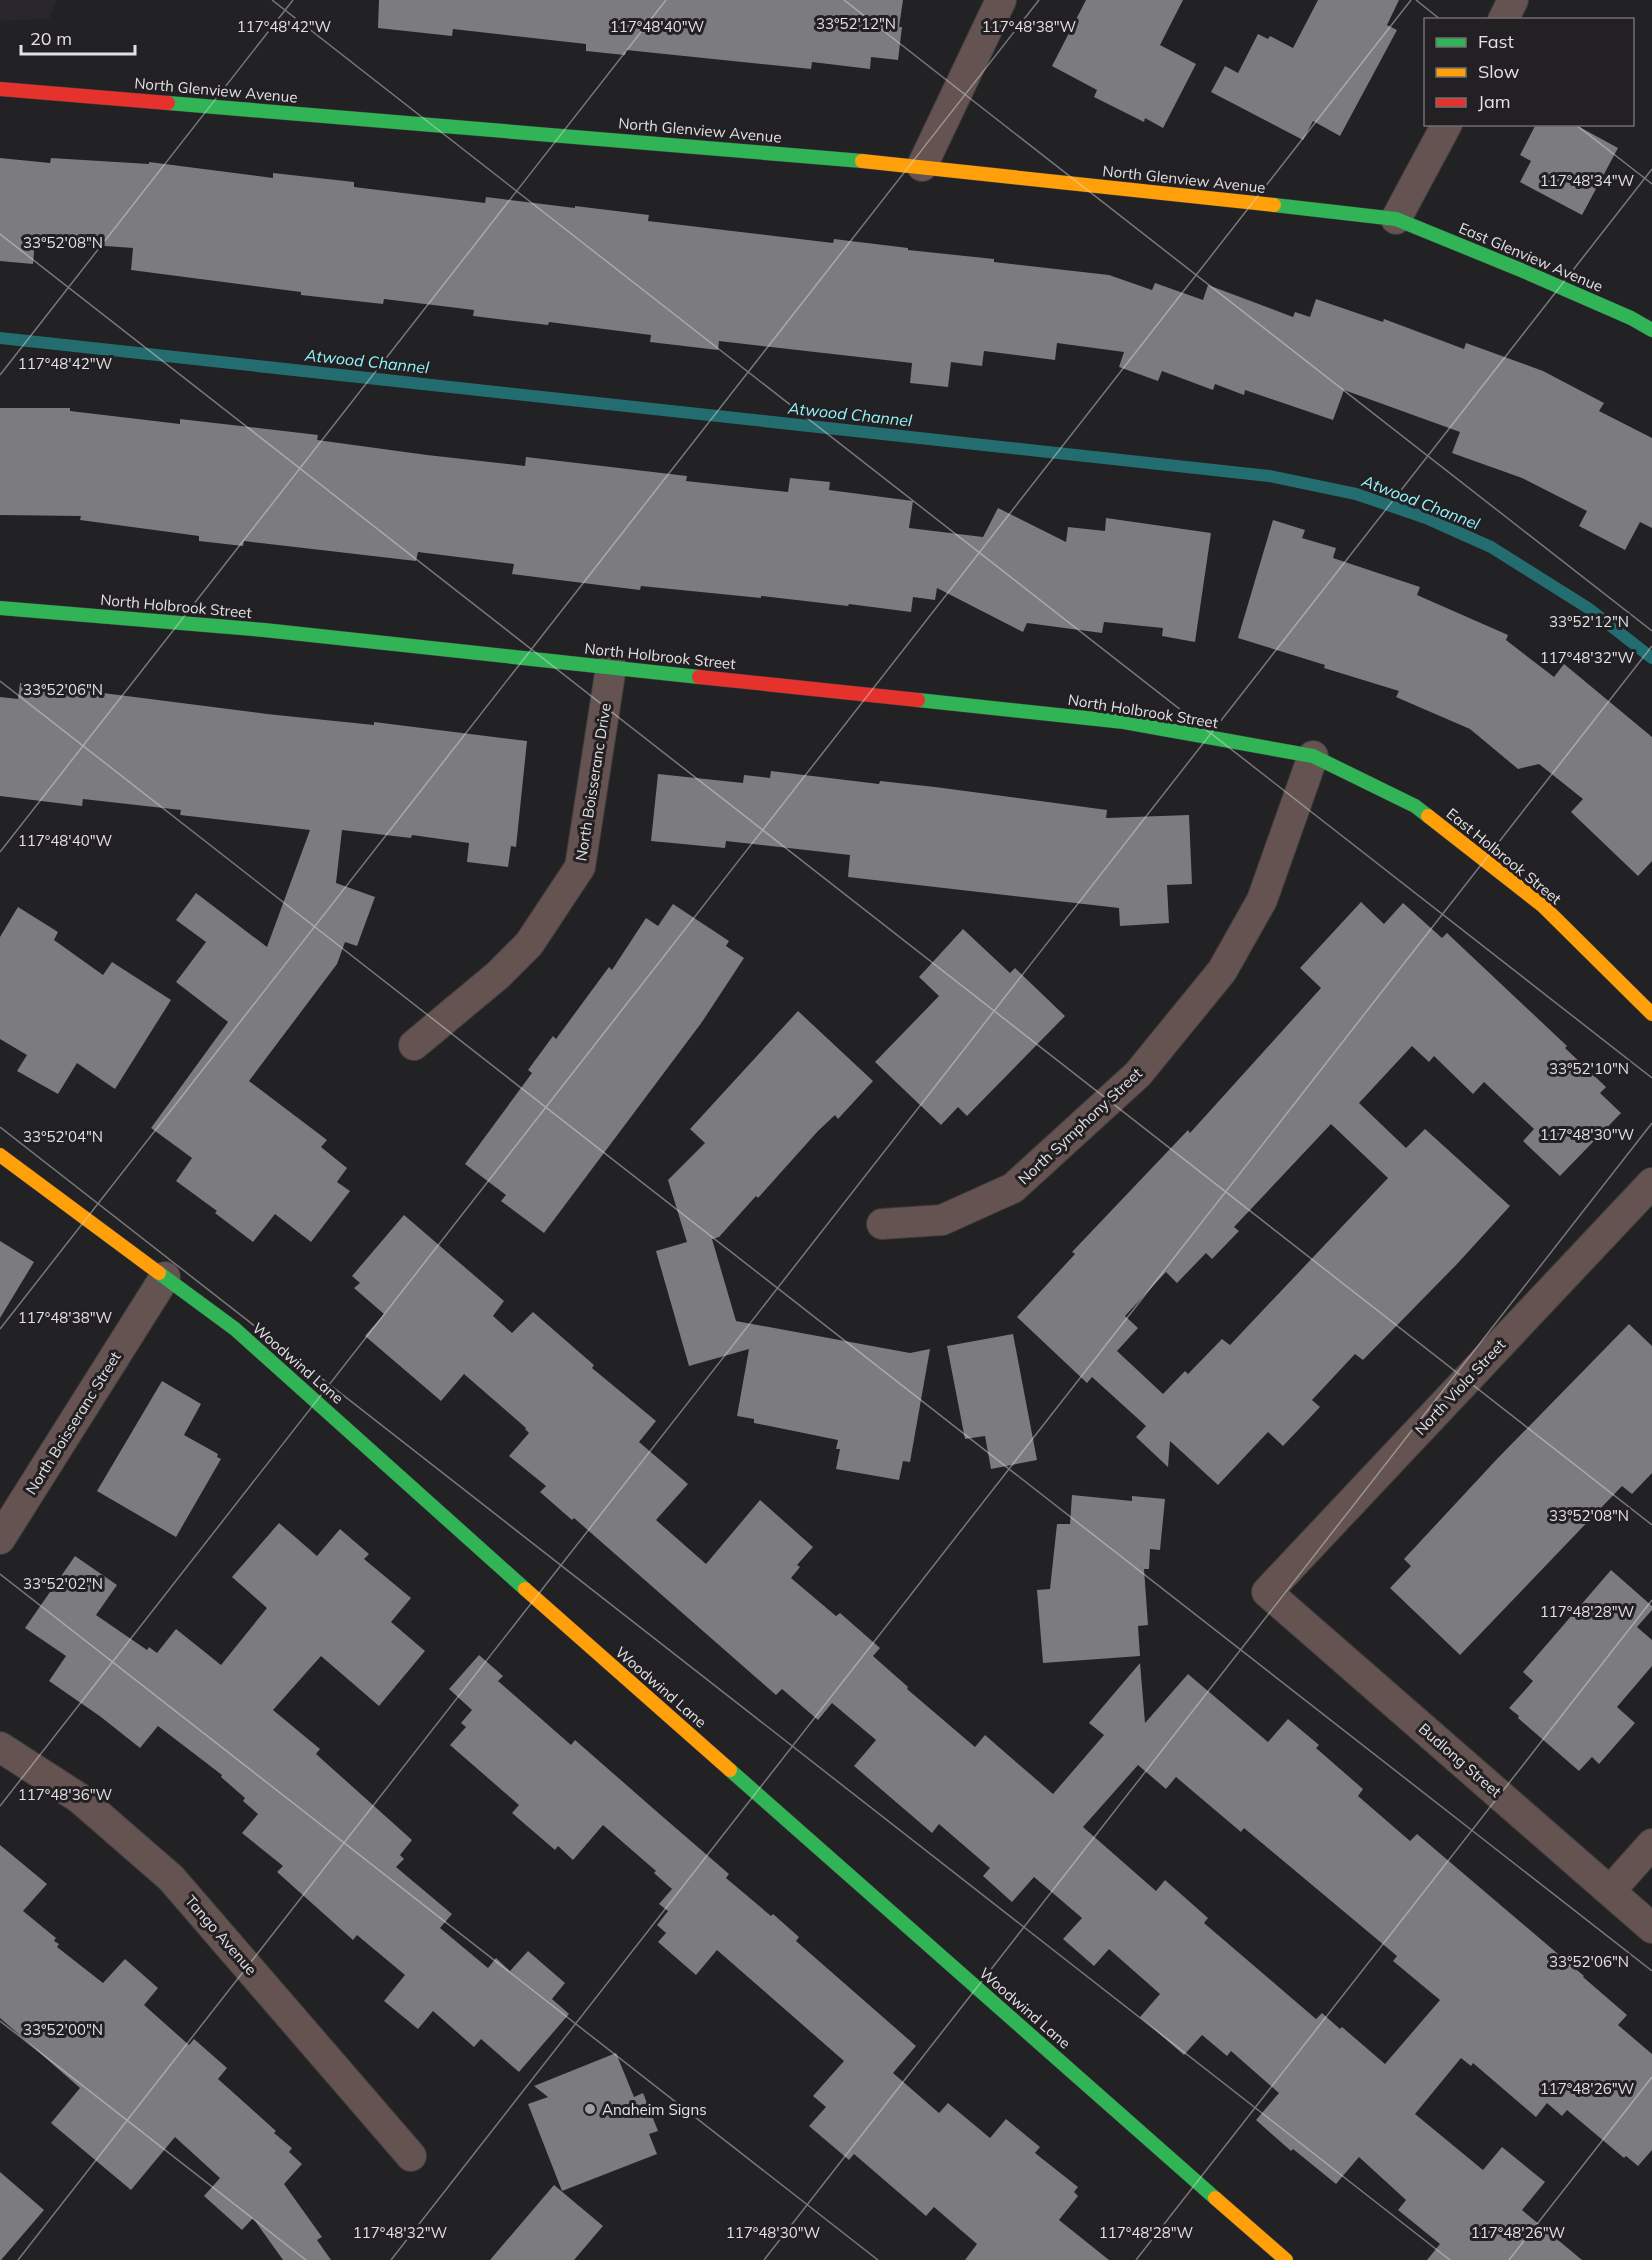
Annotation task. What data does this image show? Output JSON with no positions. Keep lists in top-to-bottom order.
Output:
{
  "streets": {
    "street": [
      "North Glenview Avenue",
      "East Glenview Avenue",
      "North Holbrook Street",
      "North Boisseranc Drive",
      "East Holbrook Street",
      "North Symphony Street",
      "Woodwind Lane",
      "North Viola Street",
      "North Boisseranc Street",
      "Budlong Street",
      "Tango Avenue"
    ]
  },
  "crossings": [
    ["North Glenview Avenue", "East Glenview Avenue"],
    ["North Holbrook Street", "North Boisseranc Drive"],
    ["North Holbrook Street", "East Holbrook Street"],
    ["North Holbrook Street", "North Symphony Street"],
    ["East Holbrook Street", "North Symphony Street"],
    ["Woodwind Lane", "North Boisseranc Street"],
    ["North Viola Street", "Budlong Street"]
  ],
  "water": ["Atwood Channel"],
  "places": ["Anaheim Signs"],
  "legend": ["Fast", "Slow", "Jam"],
  "scale_bar": "20 m",
  "coordinates": [
    "33°52'12\"N",
    "117°48'42\"W",
    "117°48'40\"W",
    "117°48'38\"W",
    "117°48'34\"W",
    "33°52'08\"N",
    "117°48'32\"W",
    "33°52'06\"N",
    "33°52'10\"N",
    "117°48'30\"W",
    "33°52'04\"N",
    "33°52'02\"N",
    "117°48'28\"W",
    "117°48'36\"W",
    "33°52'00\"N",
    "117°48'26\"W"
  ]
}
